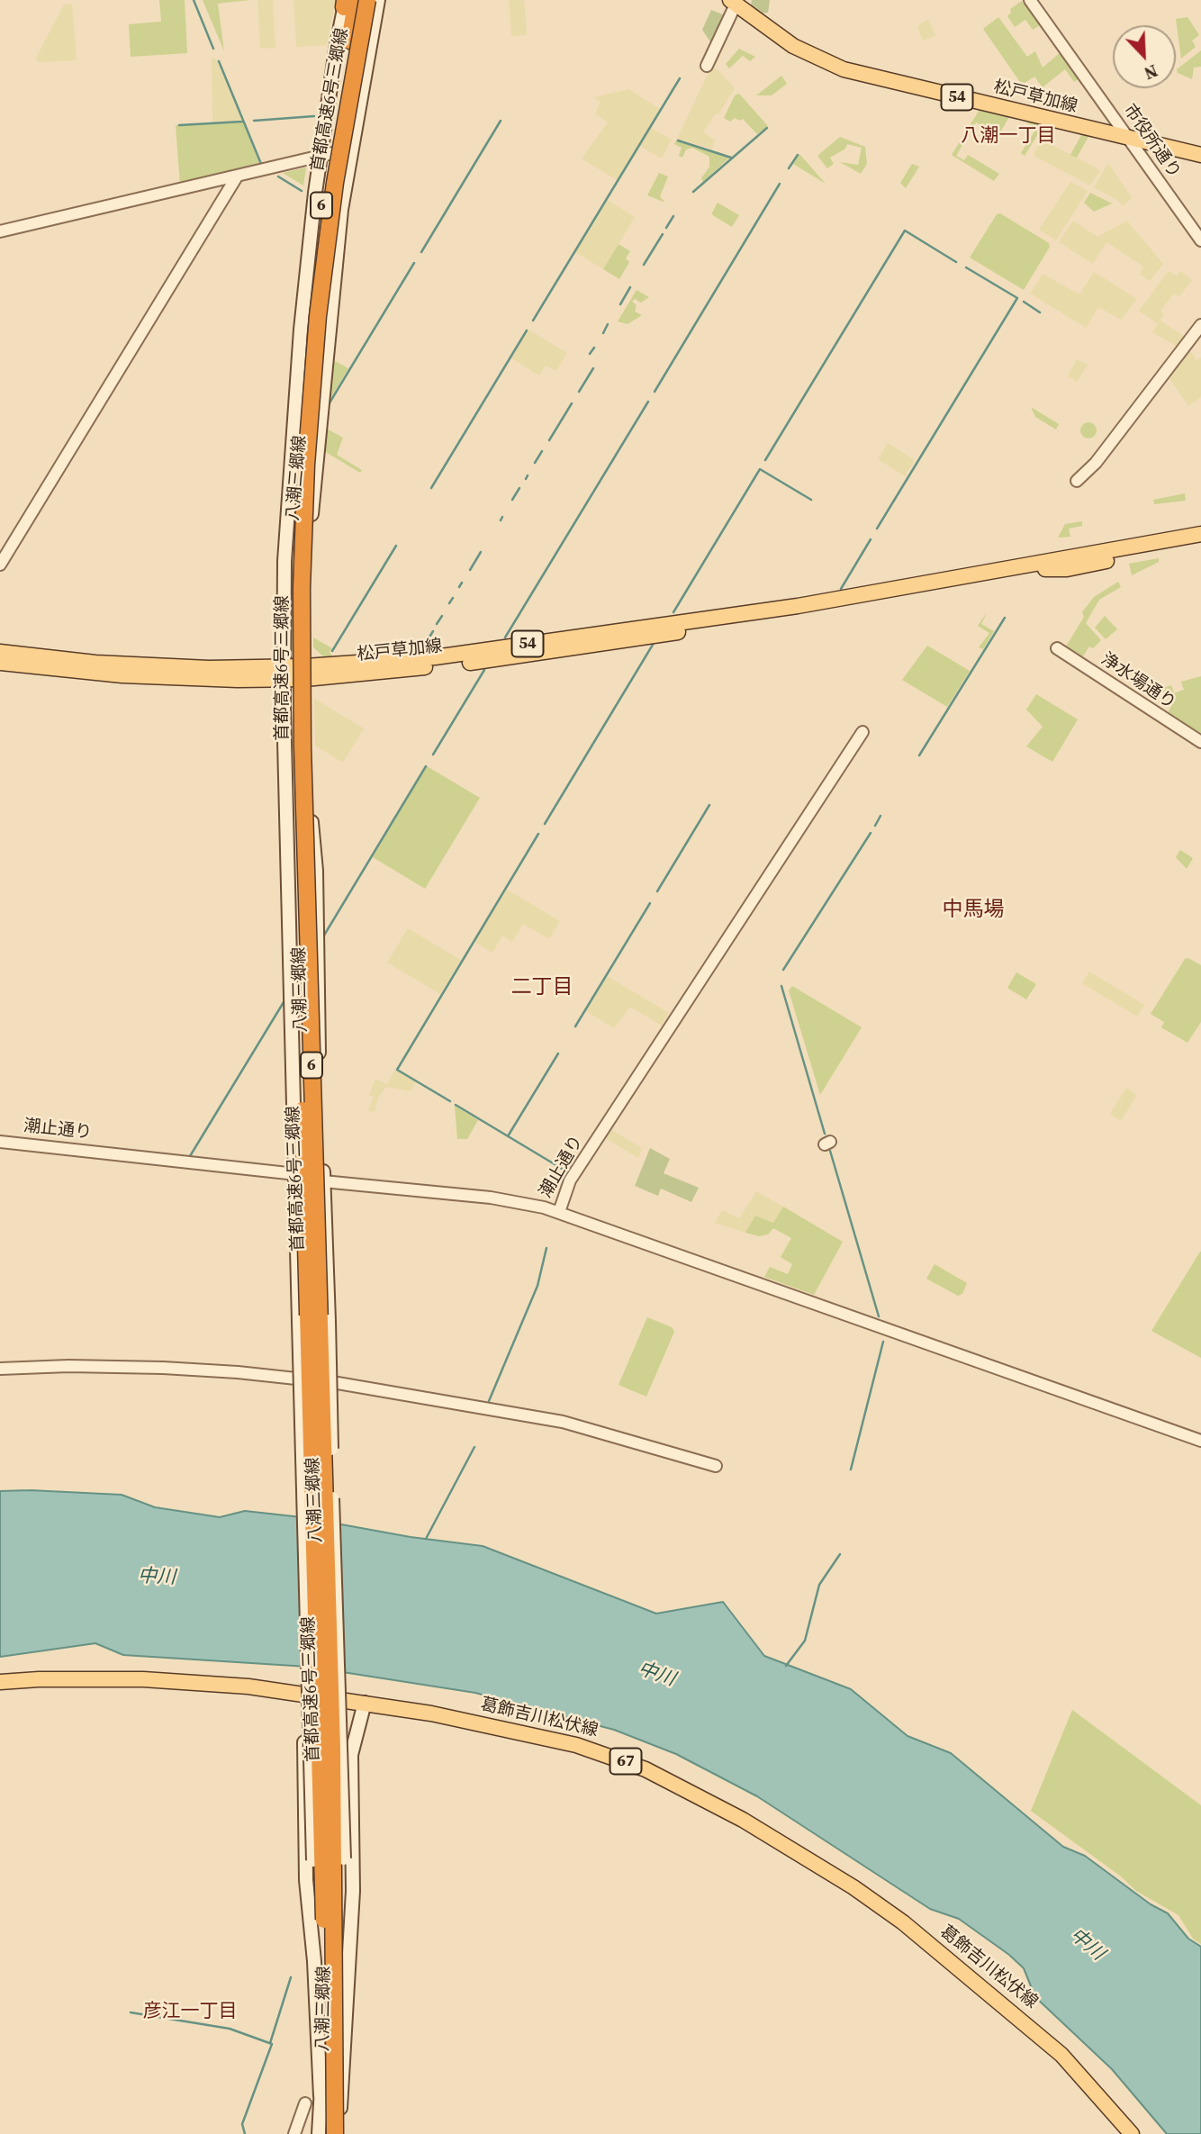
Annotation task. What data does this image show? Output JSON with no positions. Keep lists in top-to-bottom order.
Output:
{
  "streets": {
    "highway": ["首都高速6号三郷線", "6"],
    "main road": [
      "54",
      "松戸草加線",
      "八潮三郷線",
      "葛飾吉川松伏線",
      "67"
    ],
    "street": ["市役所通り", "浄水場通り", "潮止通り"]
  },
  "crossings": [
    ["松戸草加線", "市役所通り"],
    ["松戸草加線", "八潮三郷線"],
    ["首都高速6号三郷線", "八潮三郷線"],
    ["八潮三郷線", "潮止通り"]
  ],
  "districts": [
    "八潮一丁目",
    "中馬場",
    "二丁目",
    "彦江一丁目"
  ],
  "water": ["中川"],
  "north": "bottom right"
}
